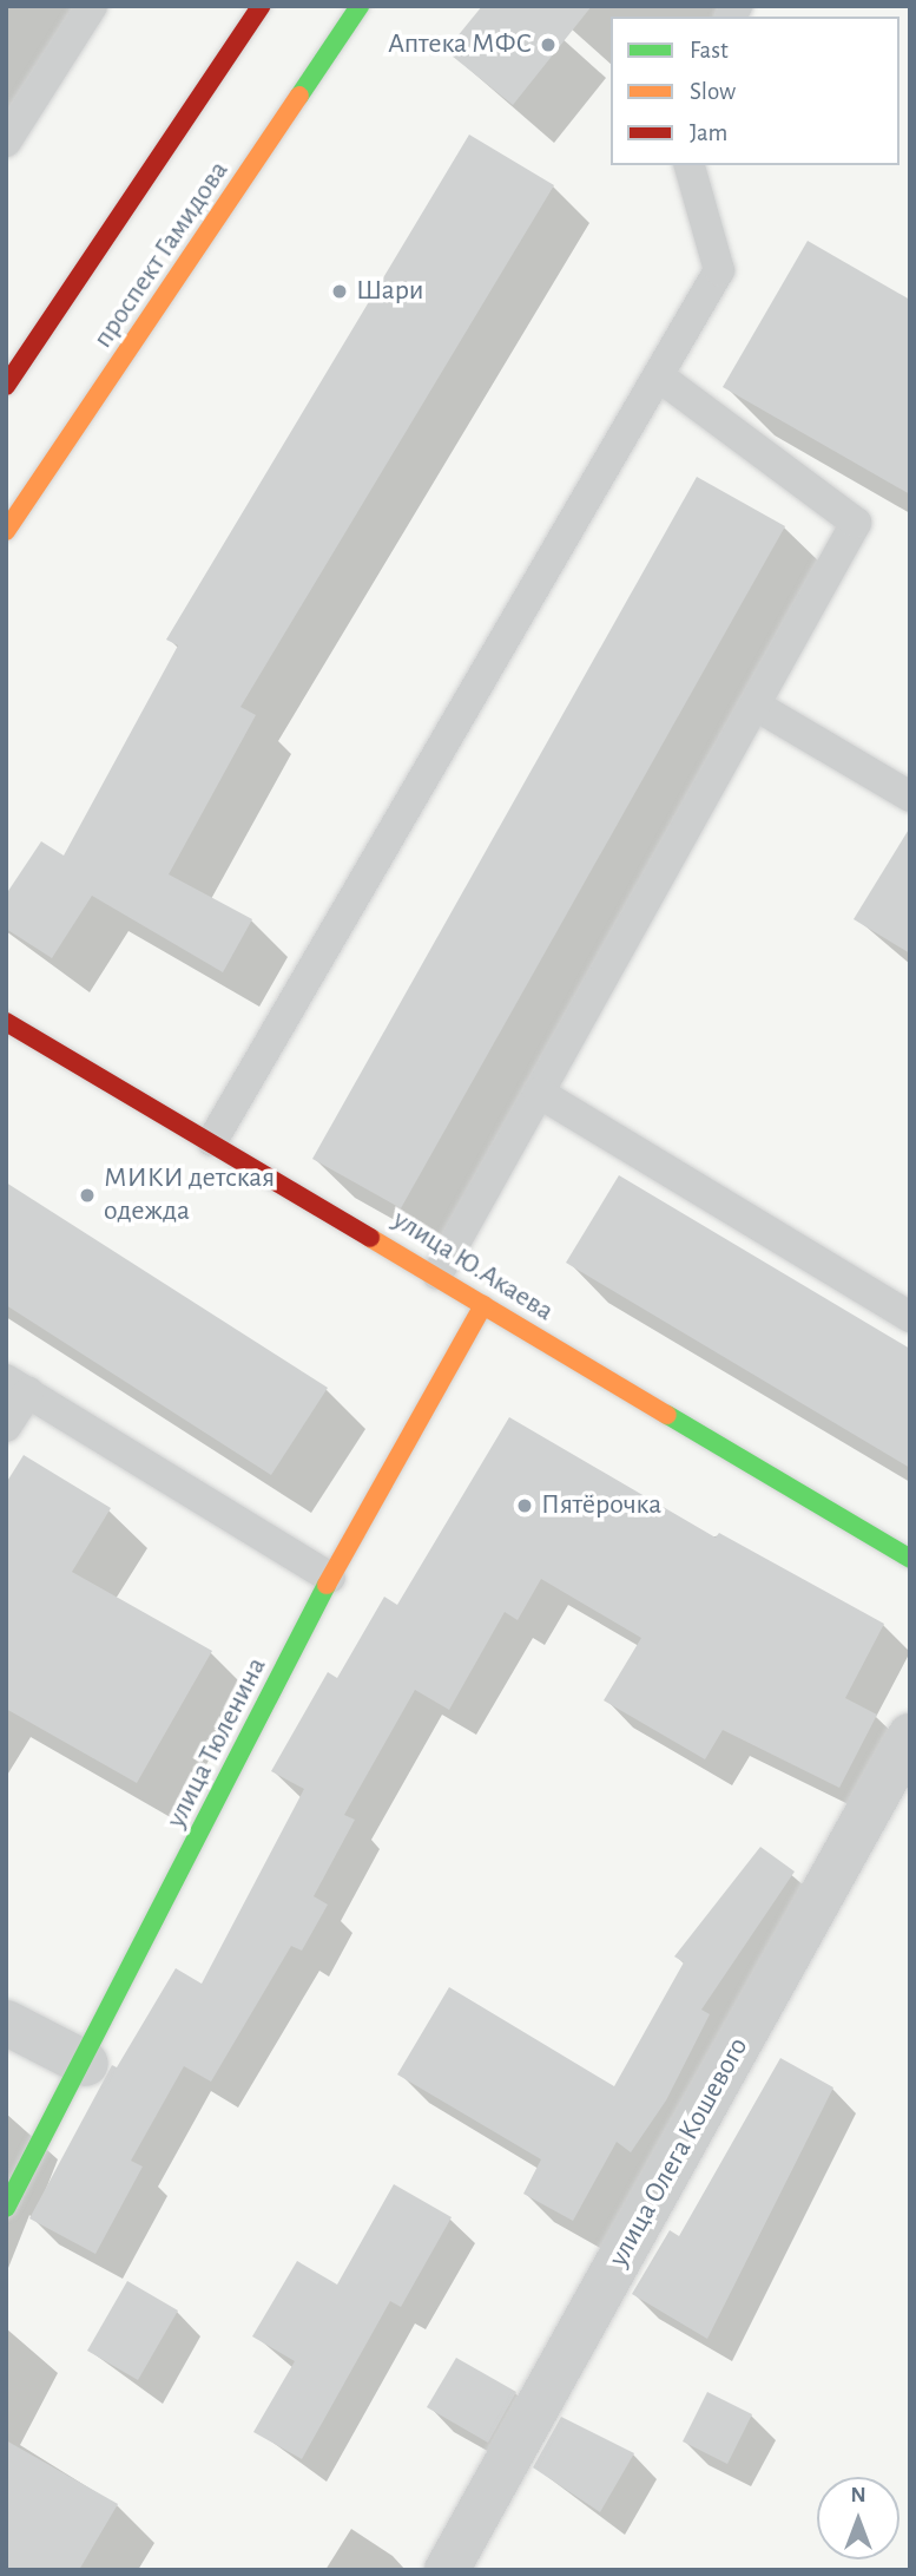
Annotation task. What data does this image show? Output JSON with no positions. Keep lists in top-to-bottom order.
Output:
{
  "streets": {
    "main road": ["проспект Гамидова", "улица Ю.Акаева", "улица Тюленина"],
    "street": ["улица Олега Кошевого"]
  },
  "crossings": [
    ["улица Ю.Акаева", "улица Тюленина"]
  ],
  "places": [
    "Аптека МФС",
    "Шари",
    "МИКИ детская одежда",
    "Пятёрочка"
  ],
  "legend": ["Fast", "Slow", "Jam"],
  "north": "top"
}
